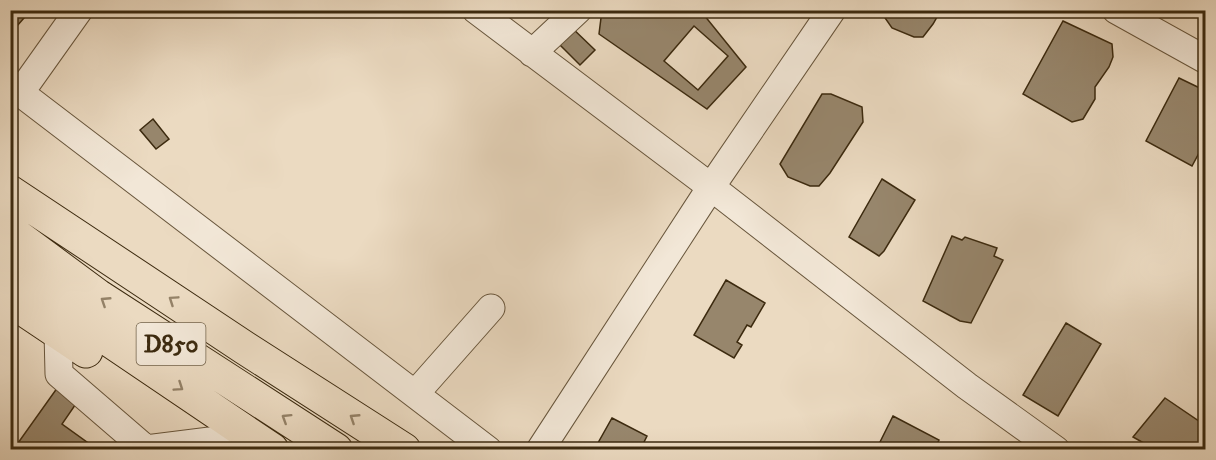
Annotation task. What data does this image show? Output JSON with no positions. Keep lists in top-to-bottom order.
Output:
{
  "streets": {
    "highway": ["D850"]
  }
}
